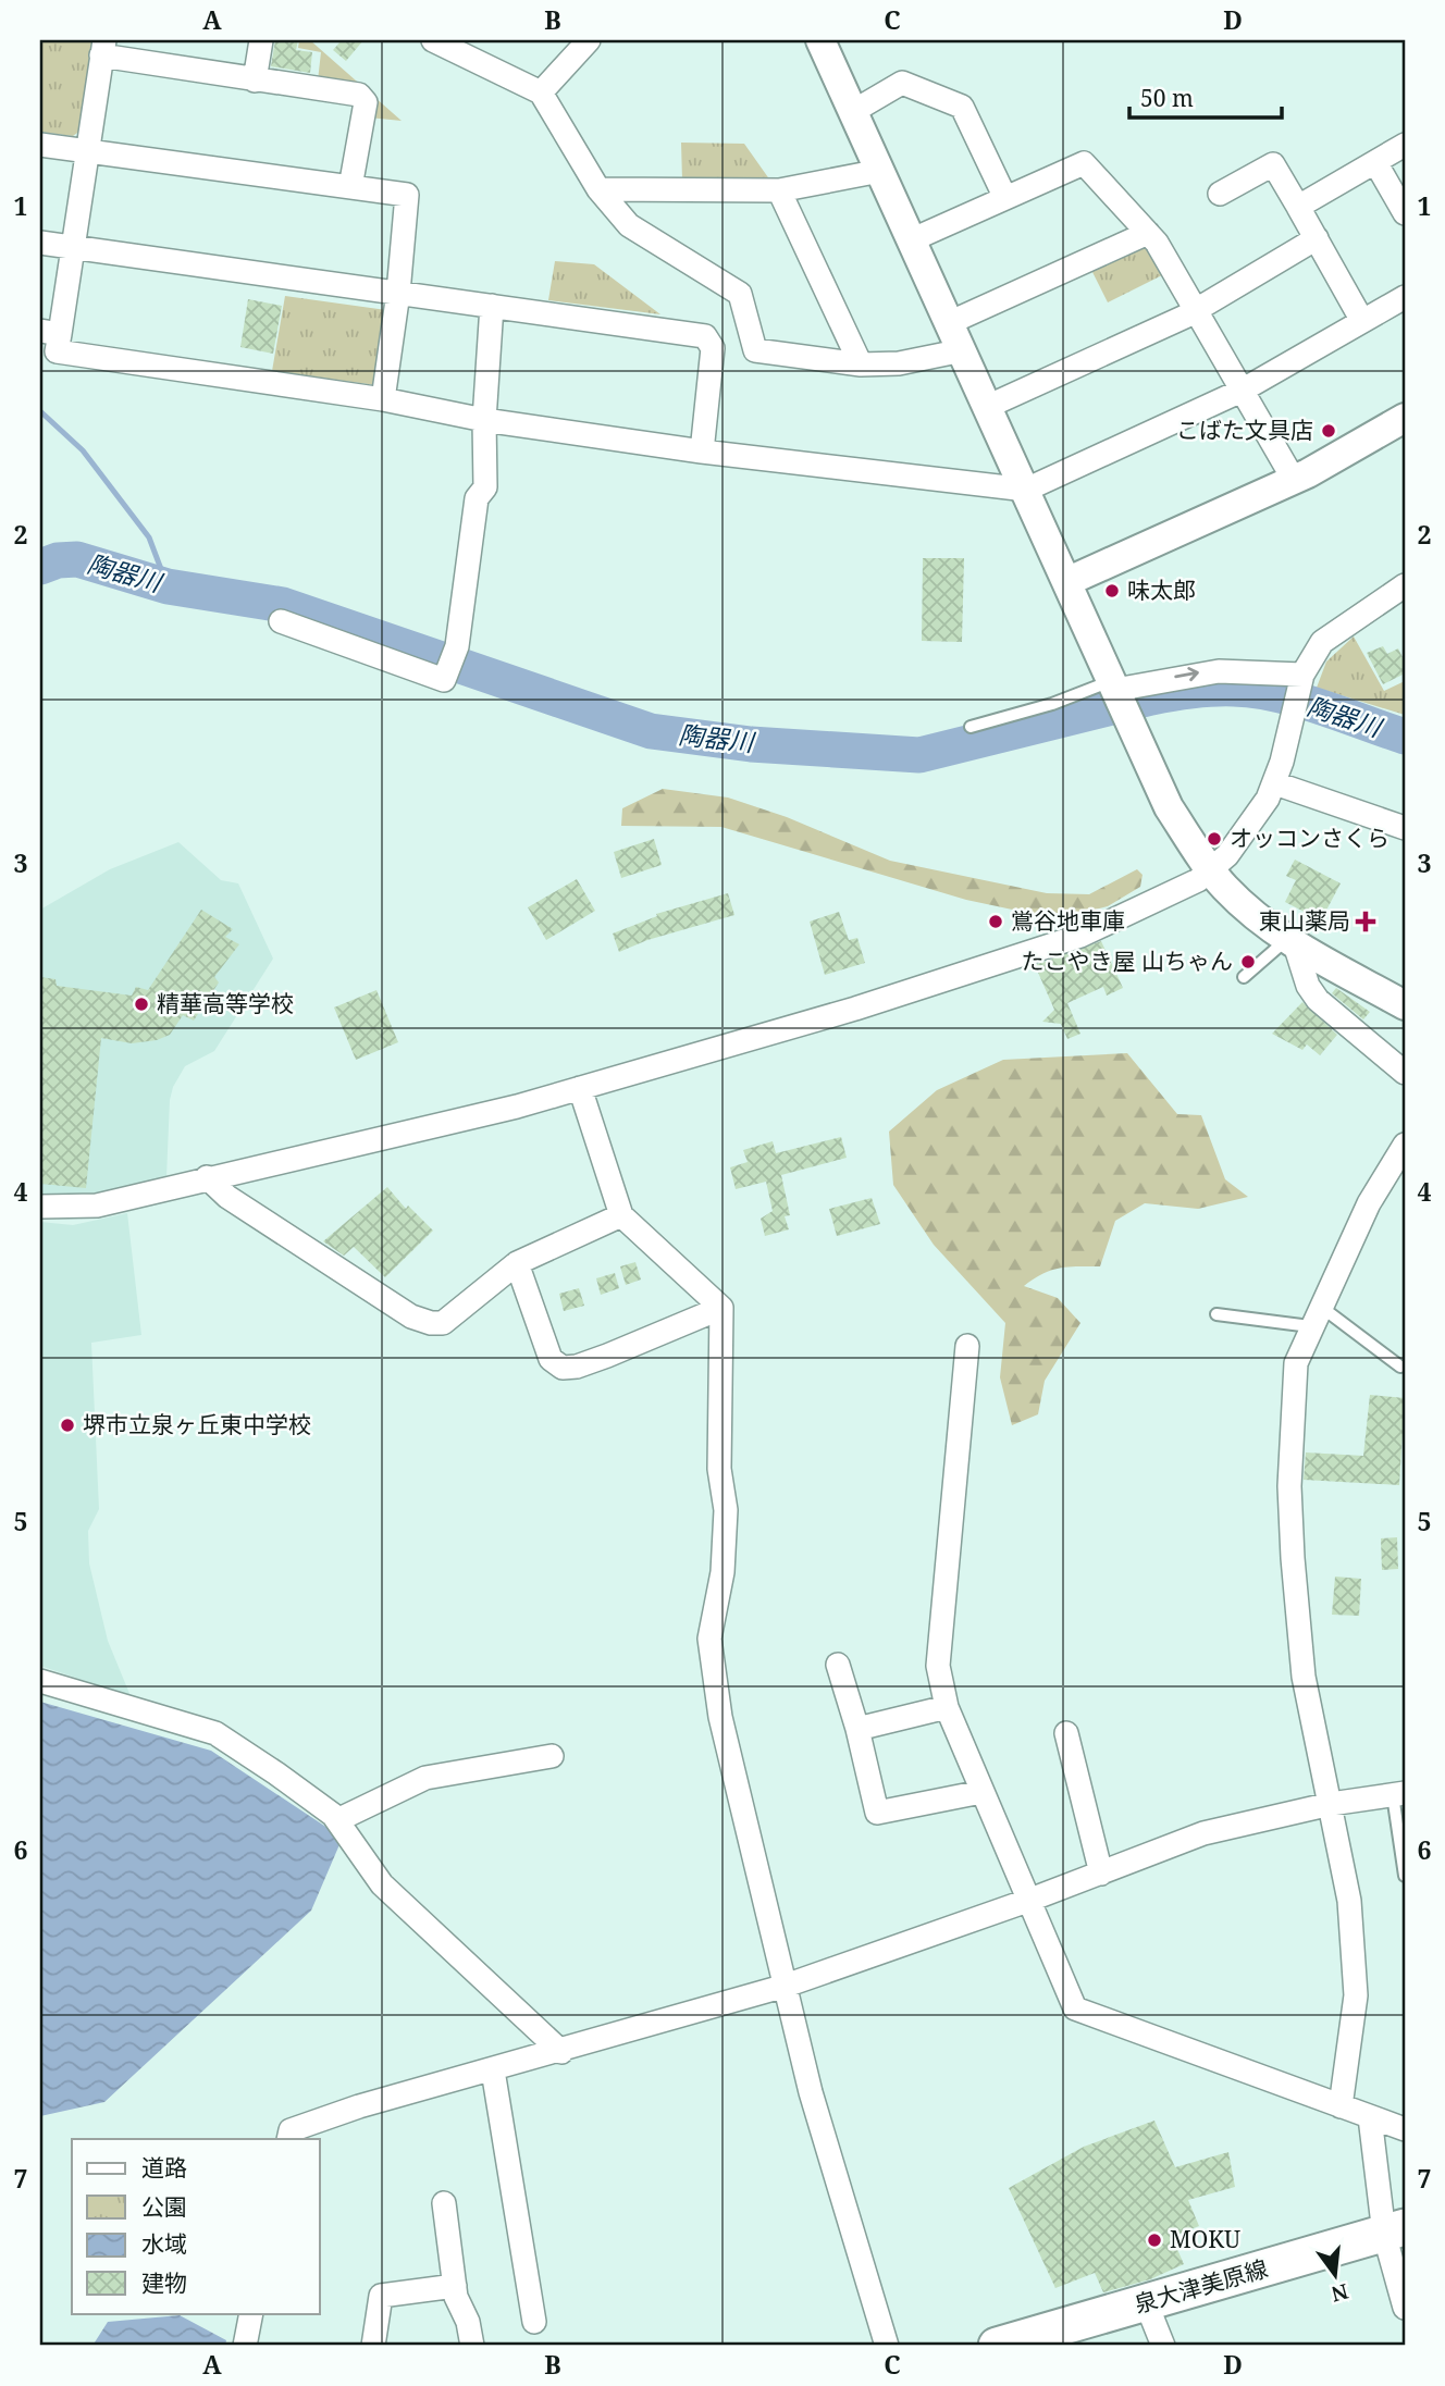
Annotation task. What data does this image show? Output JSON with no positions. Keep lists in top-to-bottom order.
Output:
{
  "streets": {
    "main road": ["泉大津美原線"]
  },
  "water": ["陶器川"],
  "places": {
    "other": [
      "こばた文具店",
      "味太郎",
      "オッコンさくら",
      "鴬谷地車庫",
      "たこやき屋 山ちゃん",
      "精華高等学校",
      "堺市立泉ヶ丘東中学校",
      "MOKU"
    ],
    "health": ["東山薬局"]
  },
  "legend": [
    "道路",
    "公園",
    "水域",
    "建物"
  ],
  "scale_bar": "50 m",
  "north": "bottom",
  "grid": {
    "columns": [
      "A",
      "B",
      "C",
      "D"
    ],
    "rows": [
      "1",
      "2",
      "3",
      "4",
      "5",
      "6",
      "7"
    ]
  }
}
